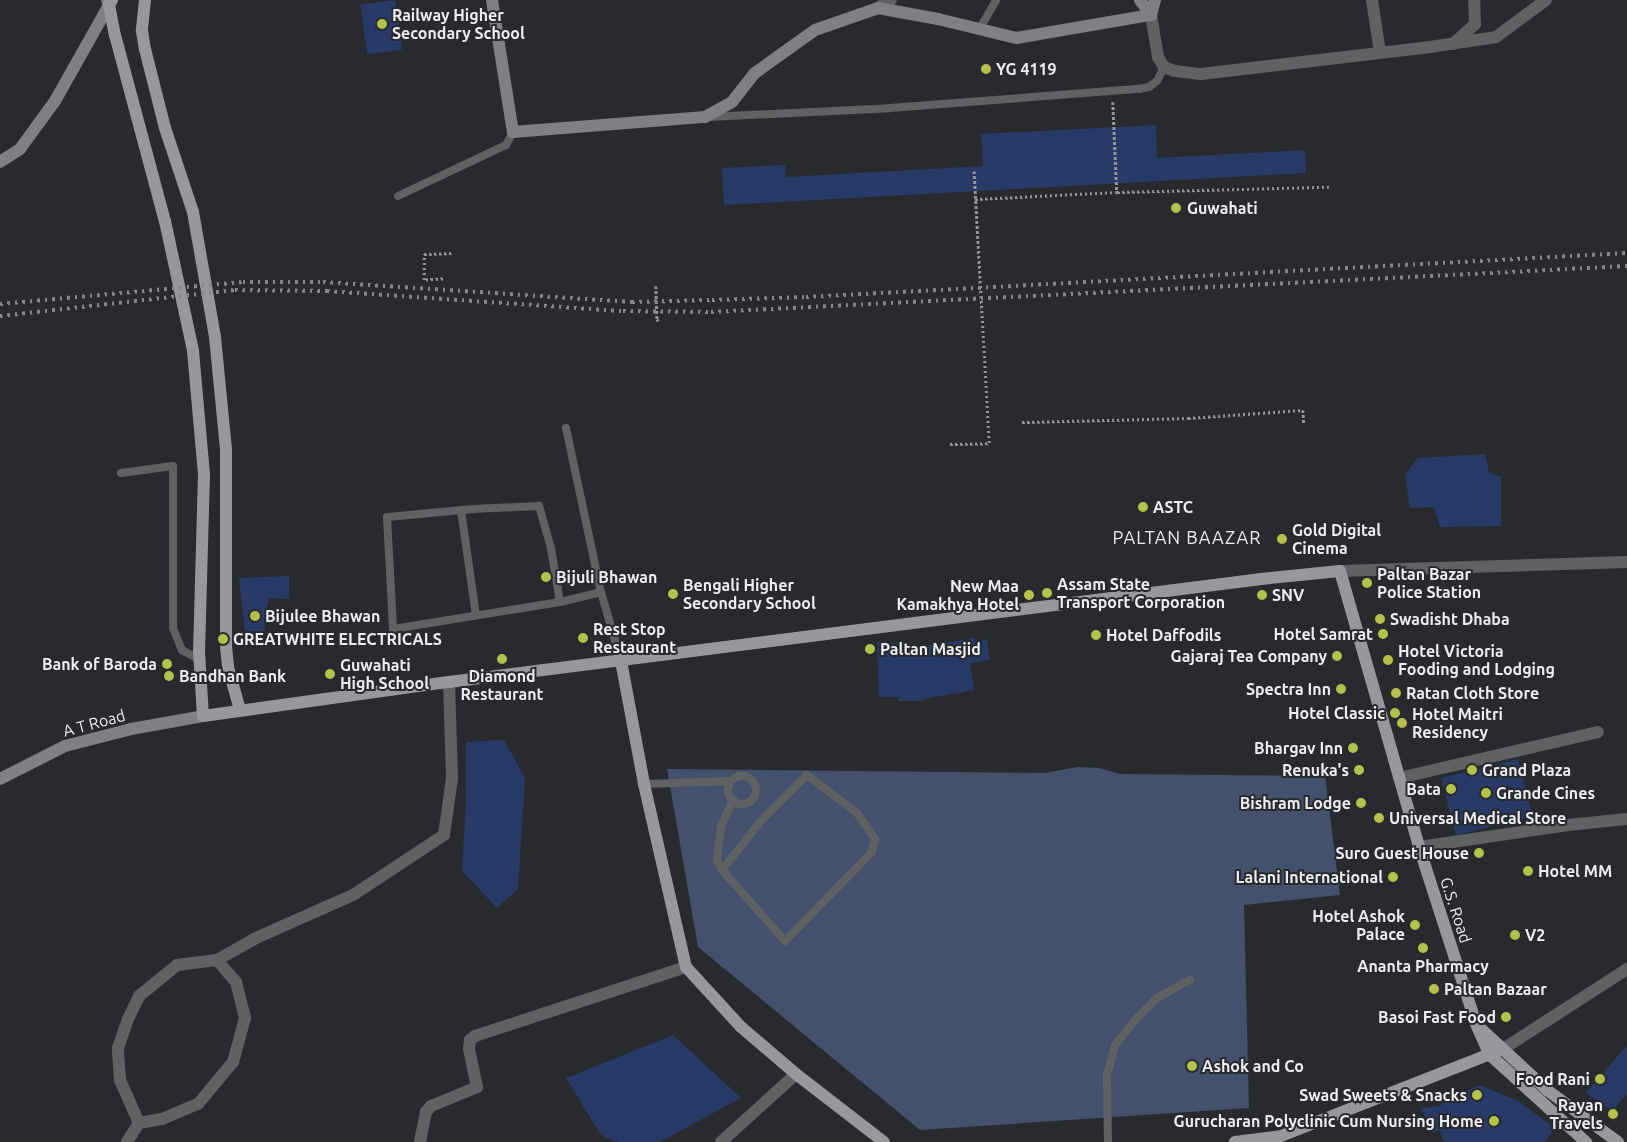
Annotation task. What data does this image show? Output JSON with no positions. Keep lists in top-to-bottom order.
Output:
{
  "streets": {
    "main road": ["G.S. Road"],
    "street": ["A T Road"]
  },
  "districts": ["PALTAN BAAZAR"],
  "places": [
    "Railway Higher Secondary School",
    "YG 4119",
    "Guwahati",
    "ASTC",
    "Gold Digital Cinema",
    "Bijuli Bhawan",
    "Paltan Bazar Police Station",
    "Assam State Transport Corporation",
    "Bengali Higher Secondary School",
    "New Maa Kamakhya Hotel",
    "SNV",
    "Bijulee Bhawan",
    "Swadisht Dhaba",
    "Hotel Samrat",
    "Hotel Daffodils",
    "Rest Stop Restaurant",
    "GREATWHITE ELECTRICALS",
    "Paltan Masjid",
    "Gajaraj Tea Company",
    "Diamond Restaurant",
    "Hotel Victoria Fooding and Lodging",
    "Bank of Baroda",
    "Guwahati High School",
    "Bandhan Bank",
    "Spectra Inn",
    "Ratan Cloth Store",
    "Hotel Classic",
    "Hotel Maitri Residency",
    "Bhargav Inn",
    "Renuka's",
    "Grand Plaza",
    "Bata",
    "Grande Cines",
    "Bishram Lodge",
    "Universal Medical Store",
    "Suro Guest House",
    "Hotel MM",
    "Lalani International",
    "Hotel Ashok Palace",
    "V2",
    "Ananta Pharmacy",
    "Paltan Bazaar",
    "Basoi Fast Food",
    "Ashok and Co",
    "Food Rani",
    "Swad Sweets & Snacks",
    "Rayan Travels",
    "Gurucharan Polyclinic Cum Nursing Home"
  ]
}
